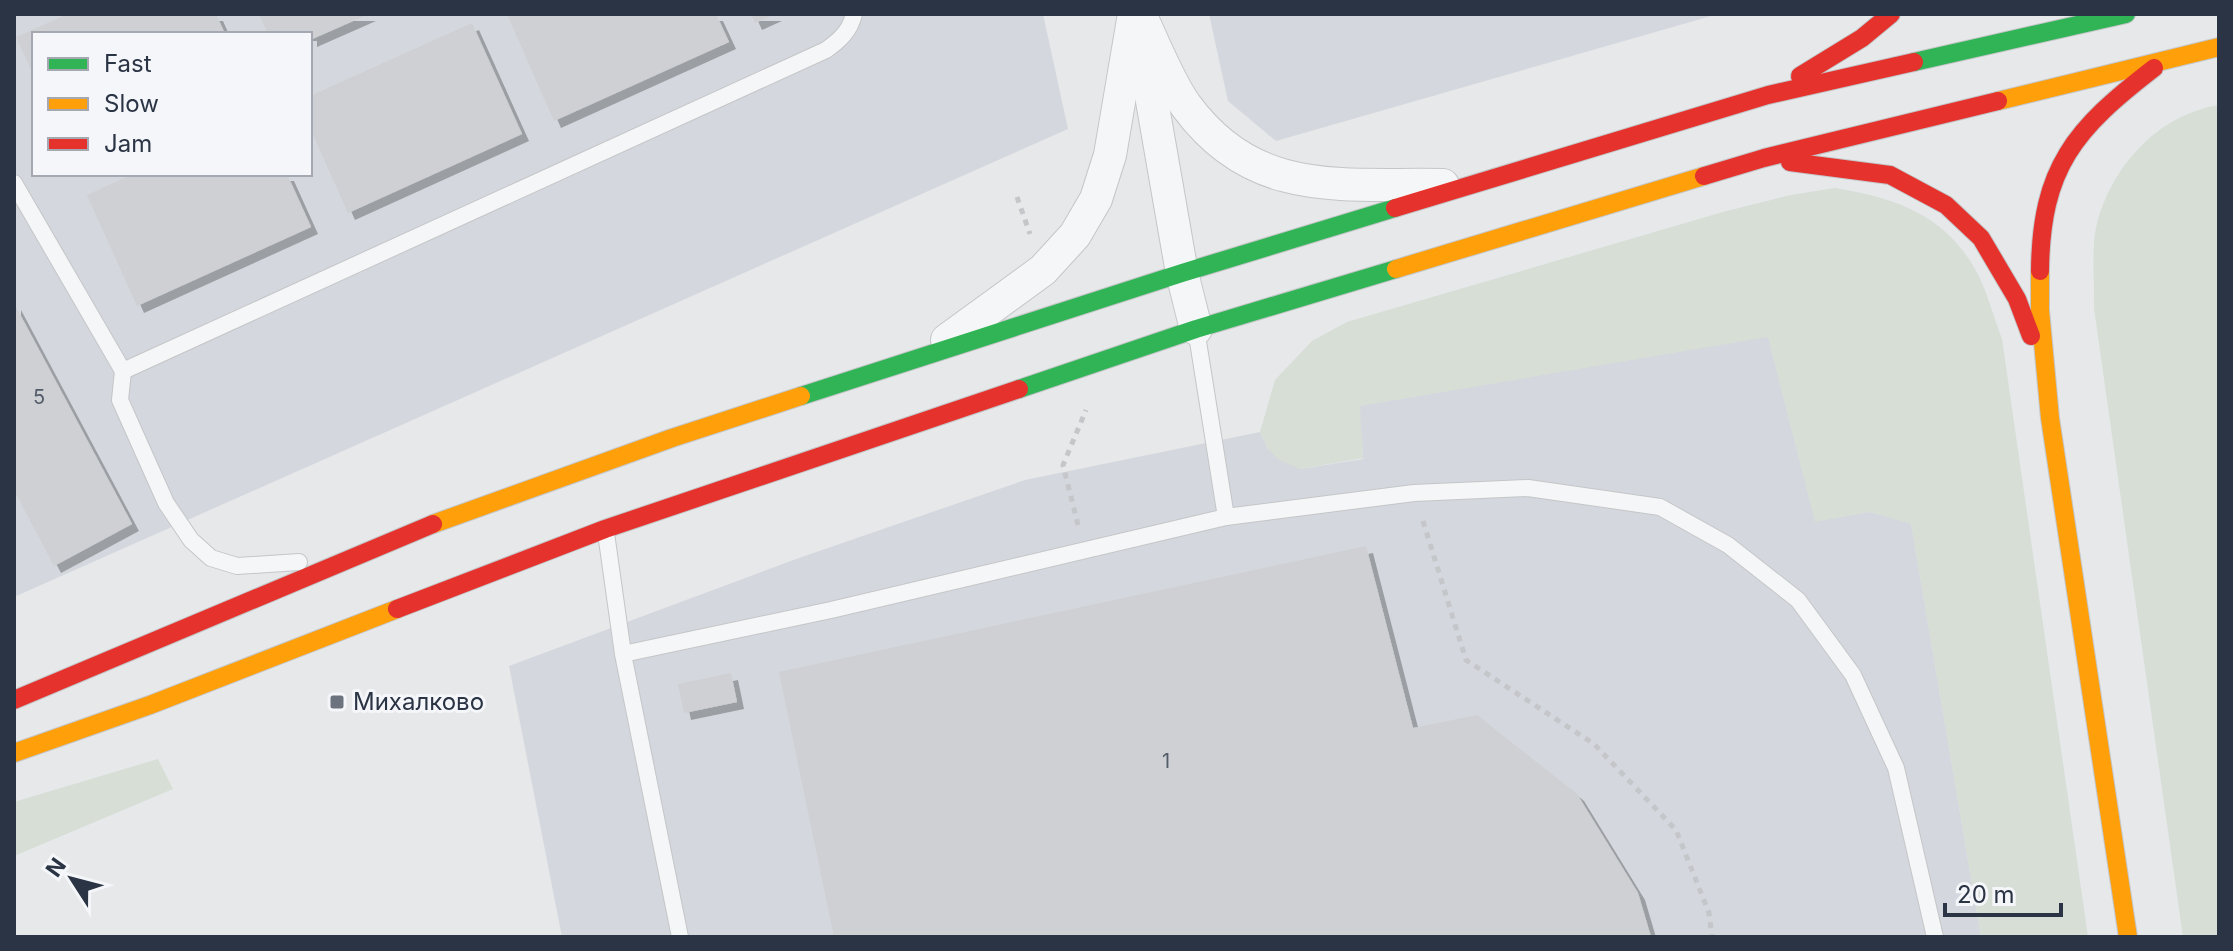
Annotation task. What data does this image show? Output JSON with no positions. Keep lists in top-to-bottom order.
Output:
{
  "places": {
    "transit": ["Михалково"]
  },
  "house_numbers": ["5", "1"],
  "legend": ["Fast", "Slow", "Jam"],
  "scale_bar": "20 m",
  "north": "top left"
}
